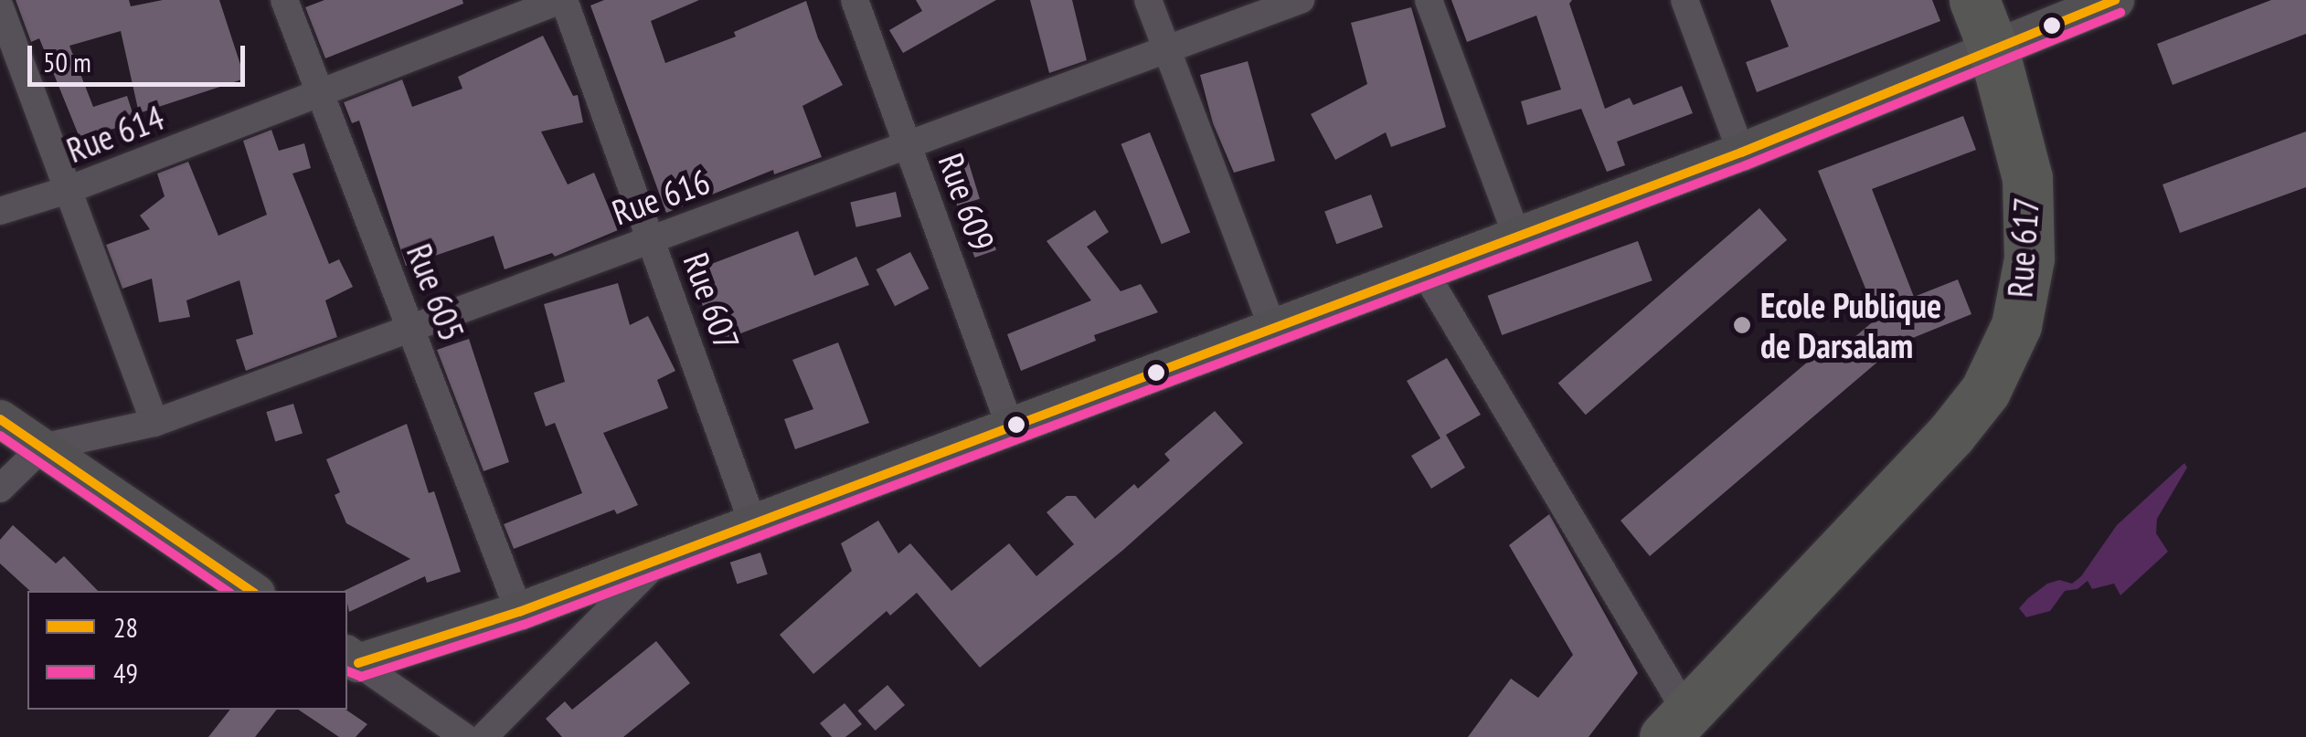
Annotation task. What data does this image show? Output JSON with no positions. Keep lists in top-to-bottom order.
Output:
{
  "streets": {
    "highway": ["Rue 617"],
    "street": [
      "Rue 614",
      "Rue 616",
      "Rue 609",
      "Rue 605",
      "Rue 607"
    ]
  },
  "crossings": [
    ["Rue 614", "Rue 605"],
    ["Rue 614", "Rue 607"],
    ["Rue 616", "Rue 609"],
    ["Rue 616", "Rue 605"],
    ["Rue 616", "Rue 607"]
  ],
  "places": ["Ecole Publique de Darsalam"],
  "lines": ["transit line 28", "transit line 49"],
  "legend": ["28", "49"],
  "scale_bar": "50 m"
}
